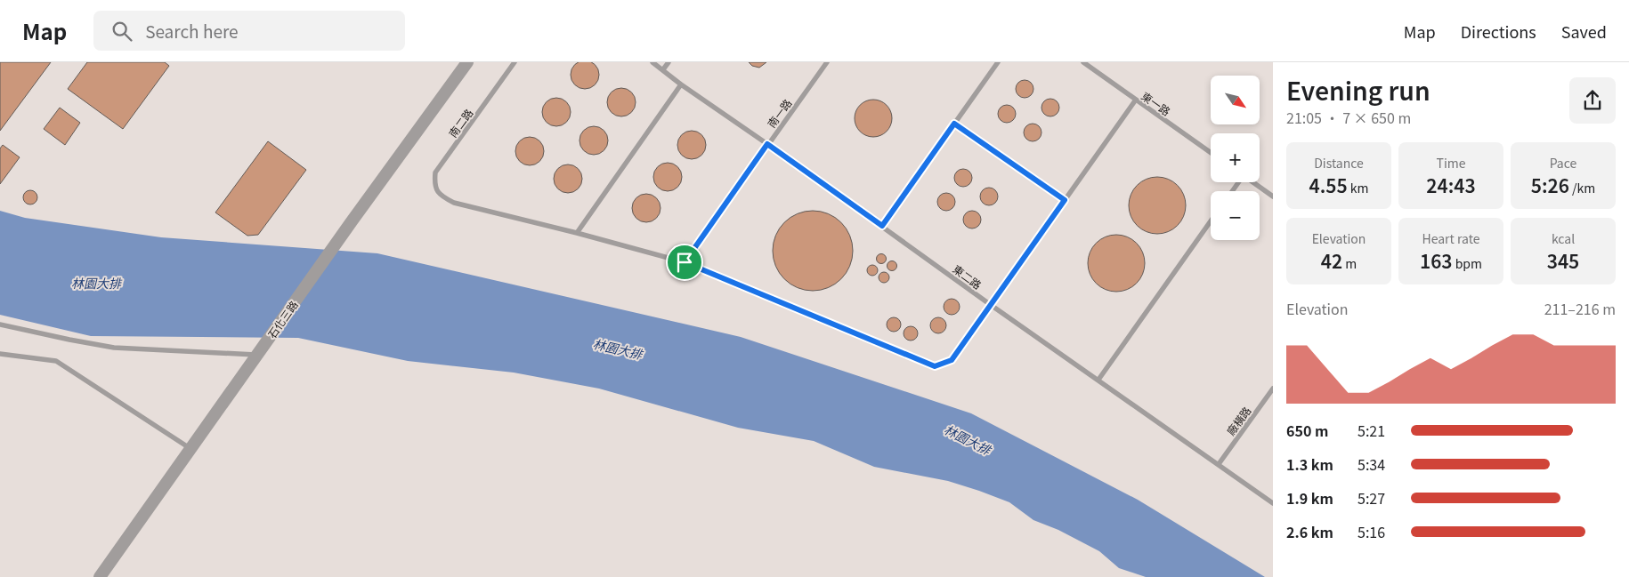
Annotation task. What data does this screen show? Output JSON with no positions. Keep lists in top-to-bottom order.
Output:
{
  "streets": {
    "street": ["石化三路"],
    "lane": [
      "東一路",
      "南一路",
      "南二路",
      "東二路",
      "廠橫路"
    ]
  },
  "crossings": [
    ["南一路", "東二路"],
    ["東二路", "廠橫路"]
  ],
  "water": ["林園大排"],
  "north": "bottom right",
  "page": {
    "header": "Map",
    "search": "Search here",
    "nav": ["Map", "Directions", "Saved"],
    "heading": ["Evening run", "21:05 · 7 × 650 m"],
    "map_buttons": ["+", "−"],
    "stats": [
      ["Distance", "4.55 km"],
      ["Time", "24:43"],
      ["Pace", "5:26 /km"],
      ["Elevation", "42 m"],
      ["Heart rate", "163 bpm"],
      ["kcal", "345"]
    ],
    "chart": ["Elevation", "211–216 m"],
    "list": [
      {
        "name": "650 m",
        "note": "5:21"
      },
      {
        "name": "1.3 km",
        "note": "5:34"
      },
      {
        "name": "1.9 km",
        "note": "5:27"
      },
      {
        "name": "2.6 km",
        "note": "5:16"
      }
    ]
  }
}
